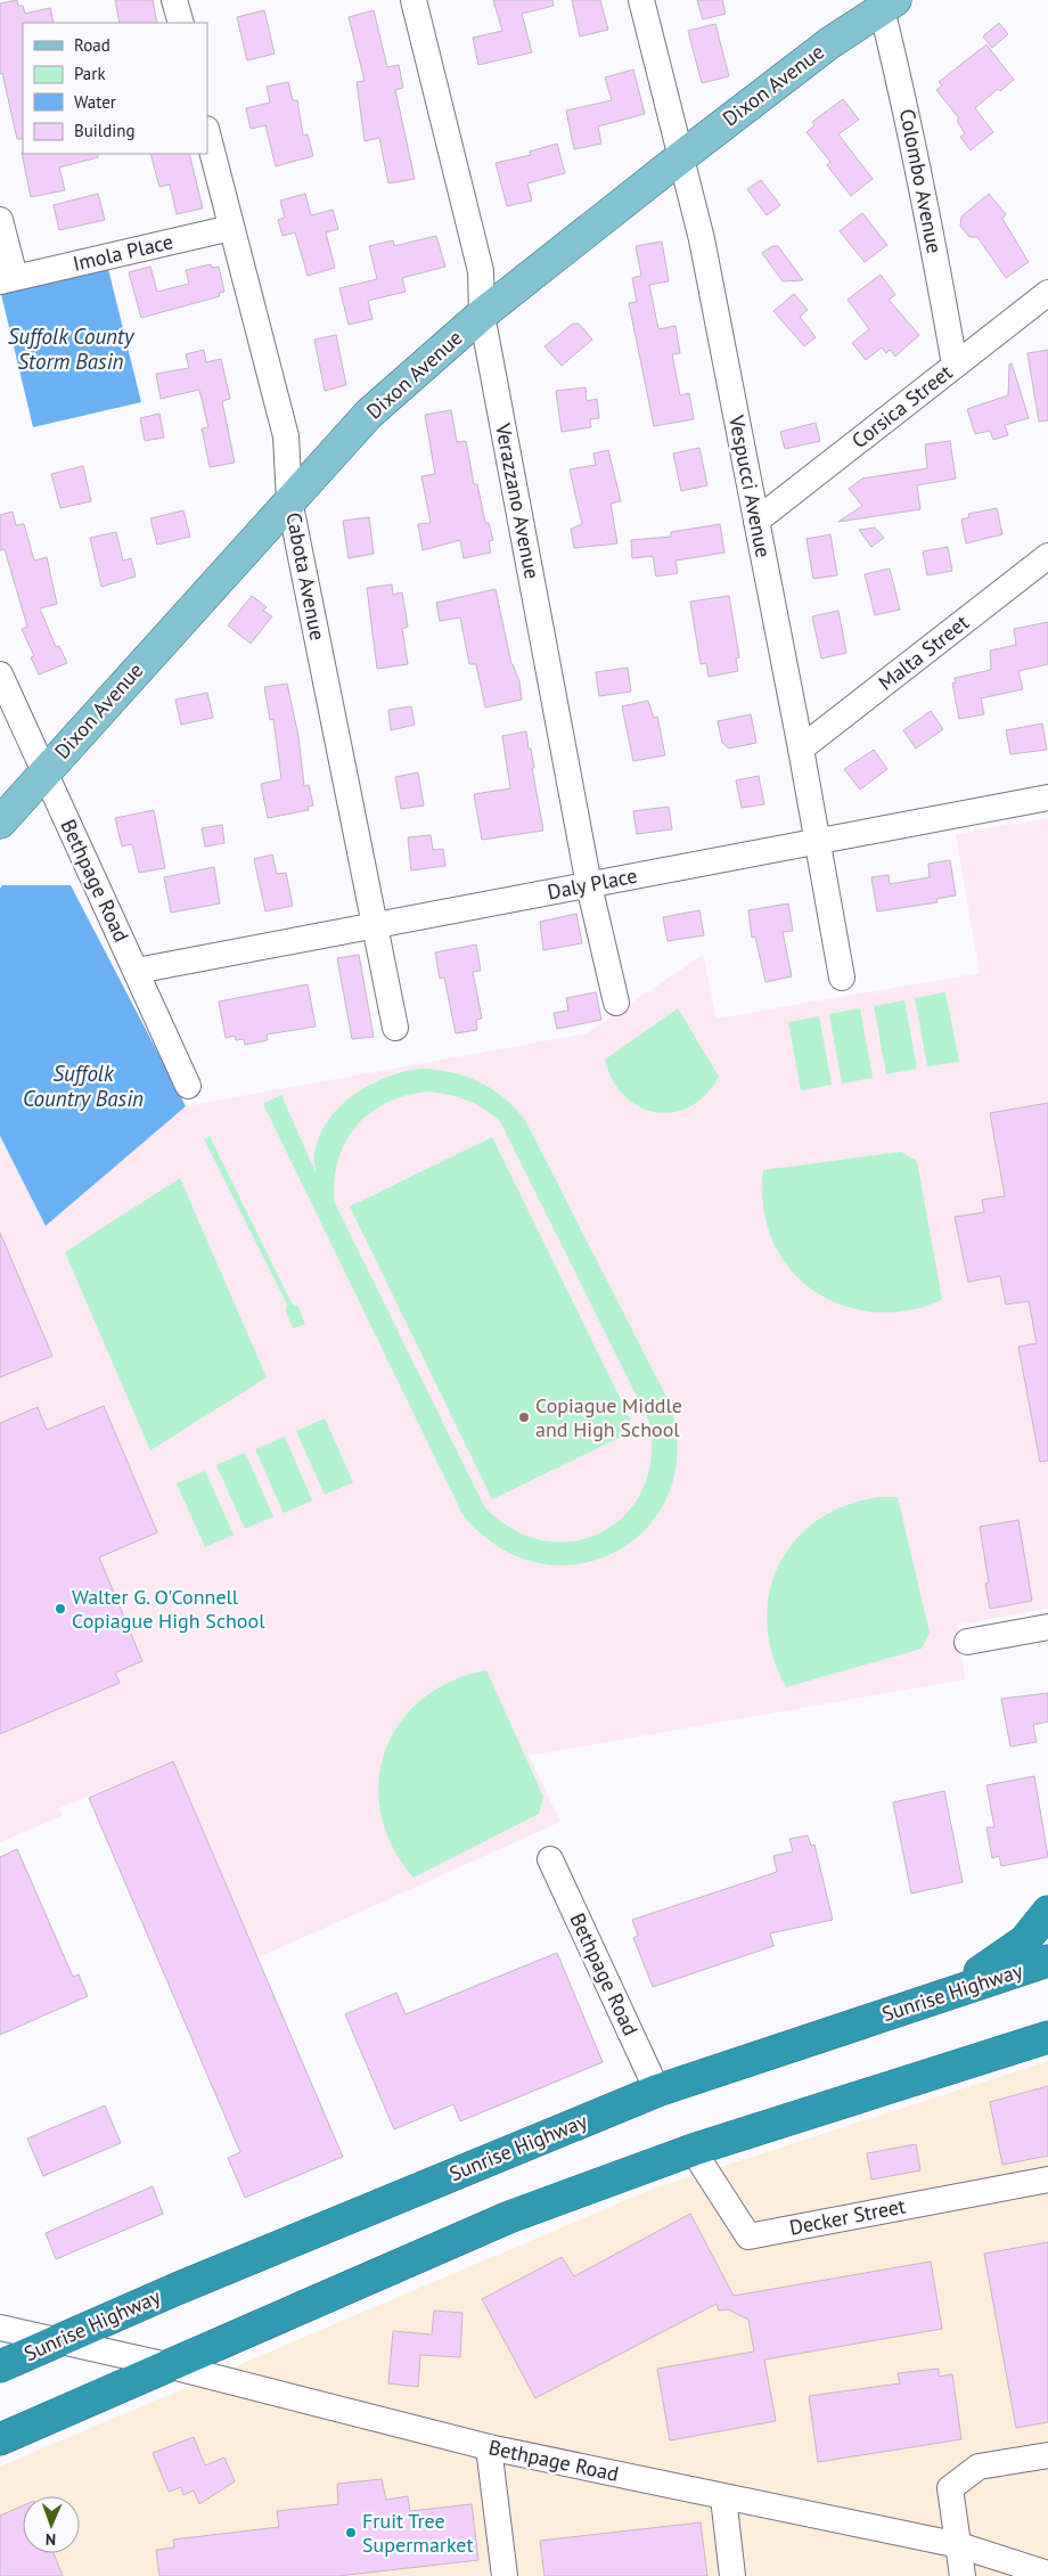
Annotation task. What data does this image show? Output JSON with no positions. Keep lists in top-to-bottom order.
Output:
{
  "streets": {
    "highway": ["Sunrise Highway"],
    "main road": ["Dixon Avenue"],
    "street": [
      "Colombo Avenue",
      "Imola Place",
      "Corsica Street",
      "Vespucci Avenue",
      "Verazzano Avenue",
      "Cabota Avenue",
      "Malta Street",
      "Bethpage Road",
      "Daly Place",
      "Decker Street"
    ]
  },
  "crossings": [
    ["Dixon Avenue", "Colombo Avenue"],
    ["Dixon Avenue", "Vespucci Avenue"],
    ["Dixon Avenue", "Verazzano Avenue"],
    ["Dixon Avenue", "Cabota Avenue"],
    ["Dixon Avenue", "Bethpage Road"],
    ["Colombo Avenue", "Corsica Street"],
    ["Imola Place", "Cabota Avenue"],
    ["Corsica Street", "Vespucci Avenue"],
    ["Vespucci Avenue", "Malta Street"],
    ["Vespucci Avenue", "Daly Place"],
    ["Verazzano Avenue", "Daly Place"],
    ["Cabota Avenue", "Daly Place"],
    ["Bethpage Road", "Daly Place"],
    ["Bethpage Road", "Sunrise Highway"]
  ],
  "water": ["Suffolk County Storm Basin", "Suffolk Country Basin"],
  "places": ["Copiague Middle and High School", "Walter G. O'Connell Copiague High School", "Fruit Tree Supermarket"],
  "legend": [
    "Road",
    "Park",
    "Water",
    "Building"
  ],
  "north": "bottom"
}
